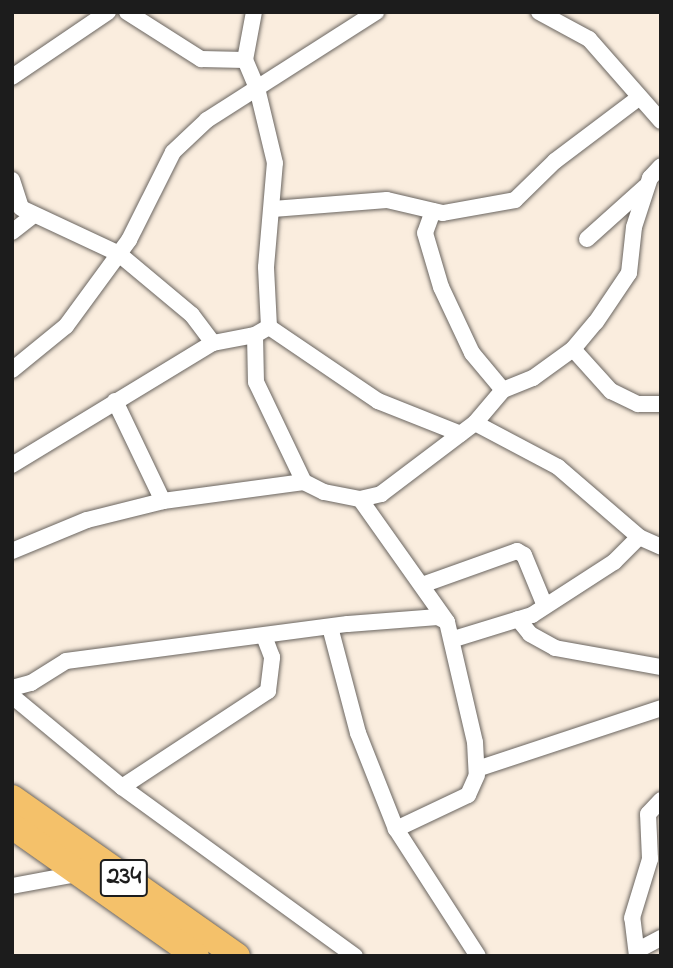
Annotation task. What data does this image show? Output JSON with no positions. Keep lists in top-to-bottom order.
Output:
{
  "streets": {
    "main road": ["234"]
  }
}
